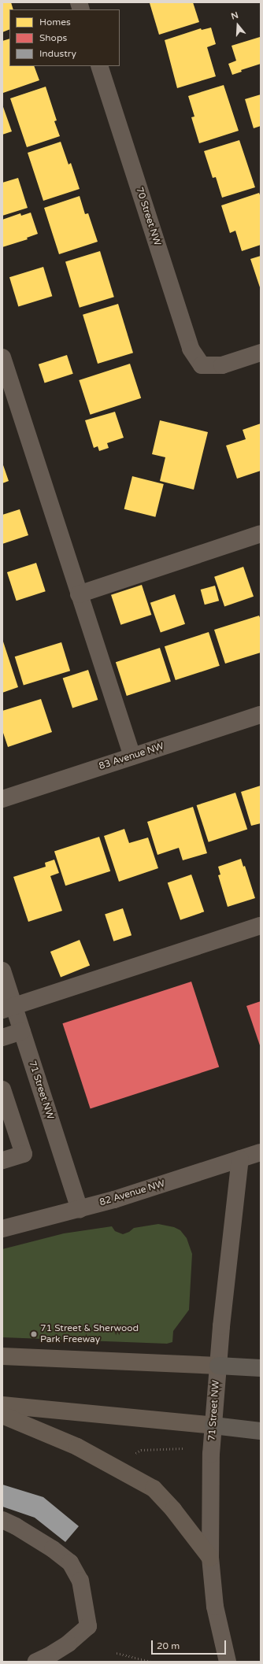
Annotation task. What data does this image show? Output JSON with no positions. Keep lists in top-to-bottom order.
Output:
{
  "streets": {
    "street": [
      "70 Street NW",
      "83 Avenue NW",
      "71 Street NW",
      "82 Avenue NW"
    ]
  },
  "crossings": [
    ["71 Street NW", "82 Avenue NW"]
  ],
  "places": ["71 Street & Sherwood Park Freeway"],
  "legend": ["Homes", "Shops", "Industry"],
  "scale_bar": "20 m",
  "north": "top"
}
